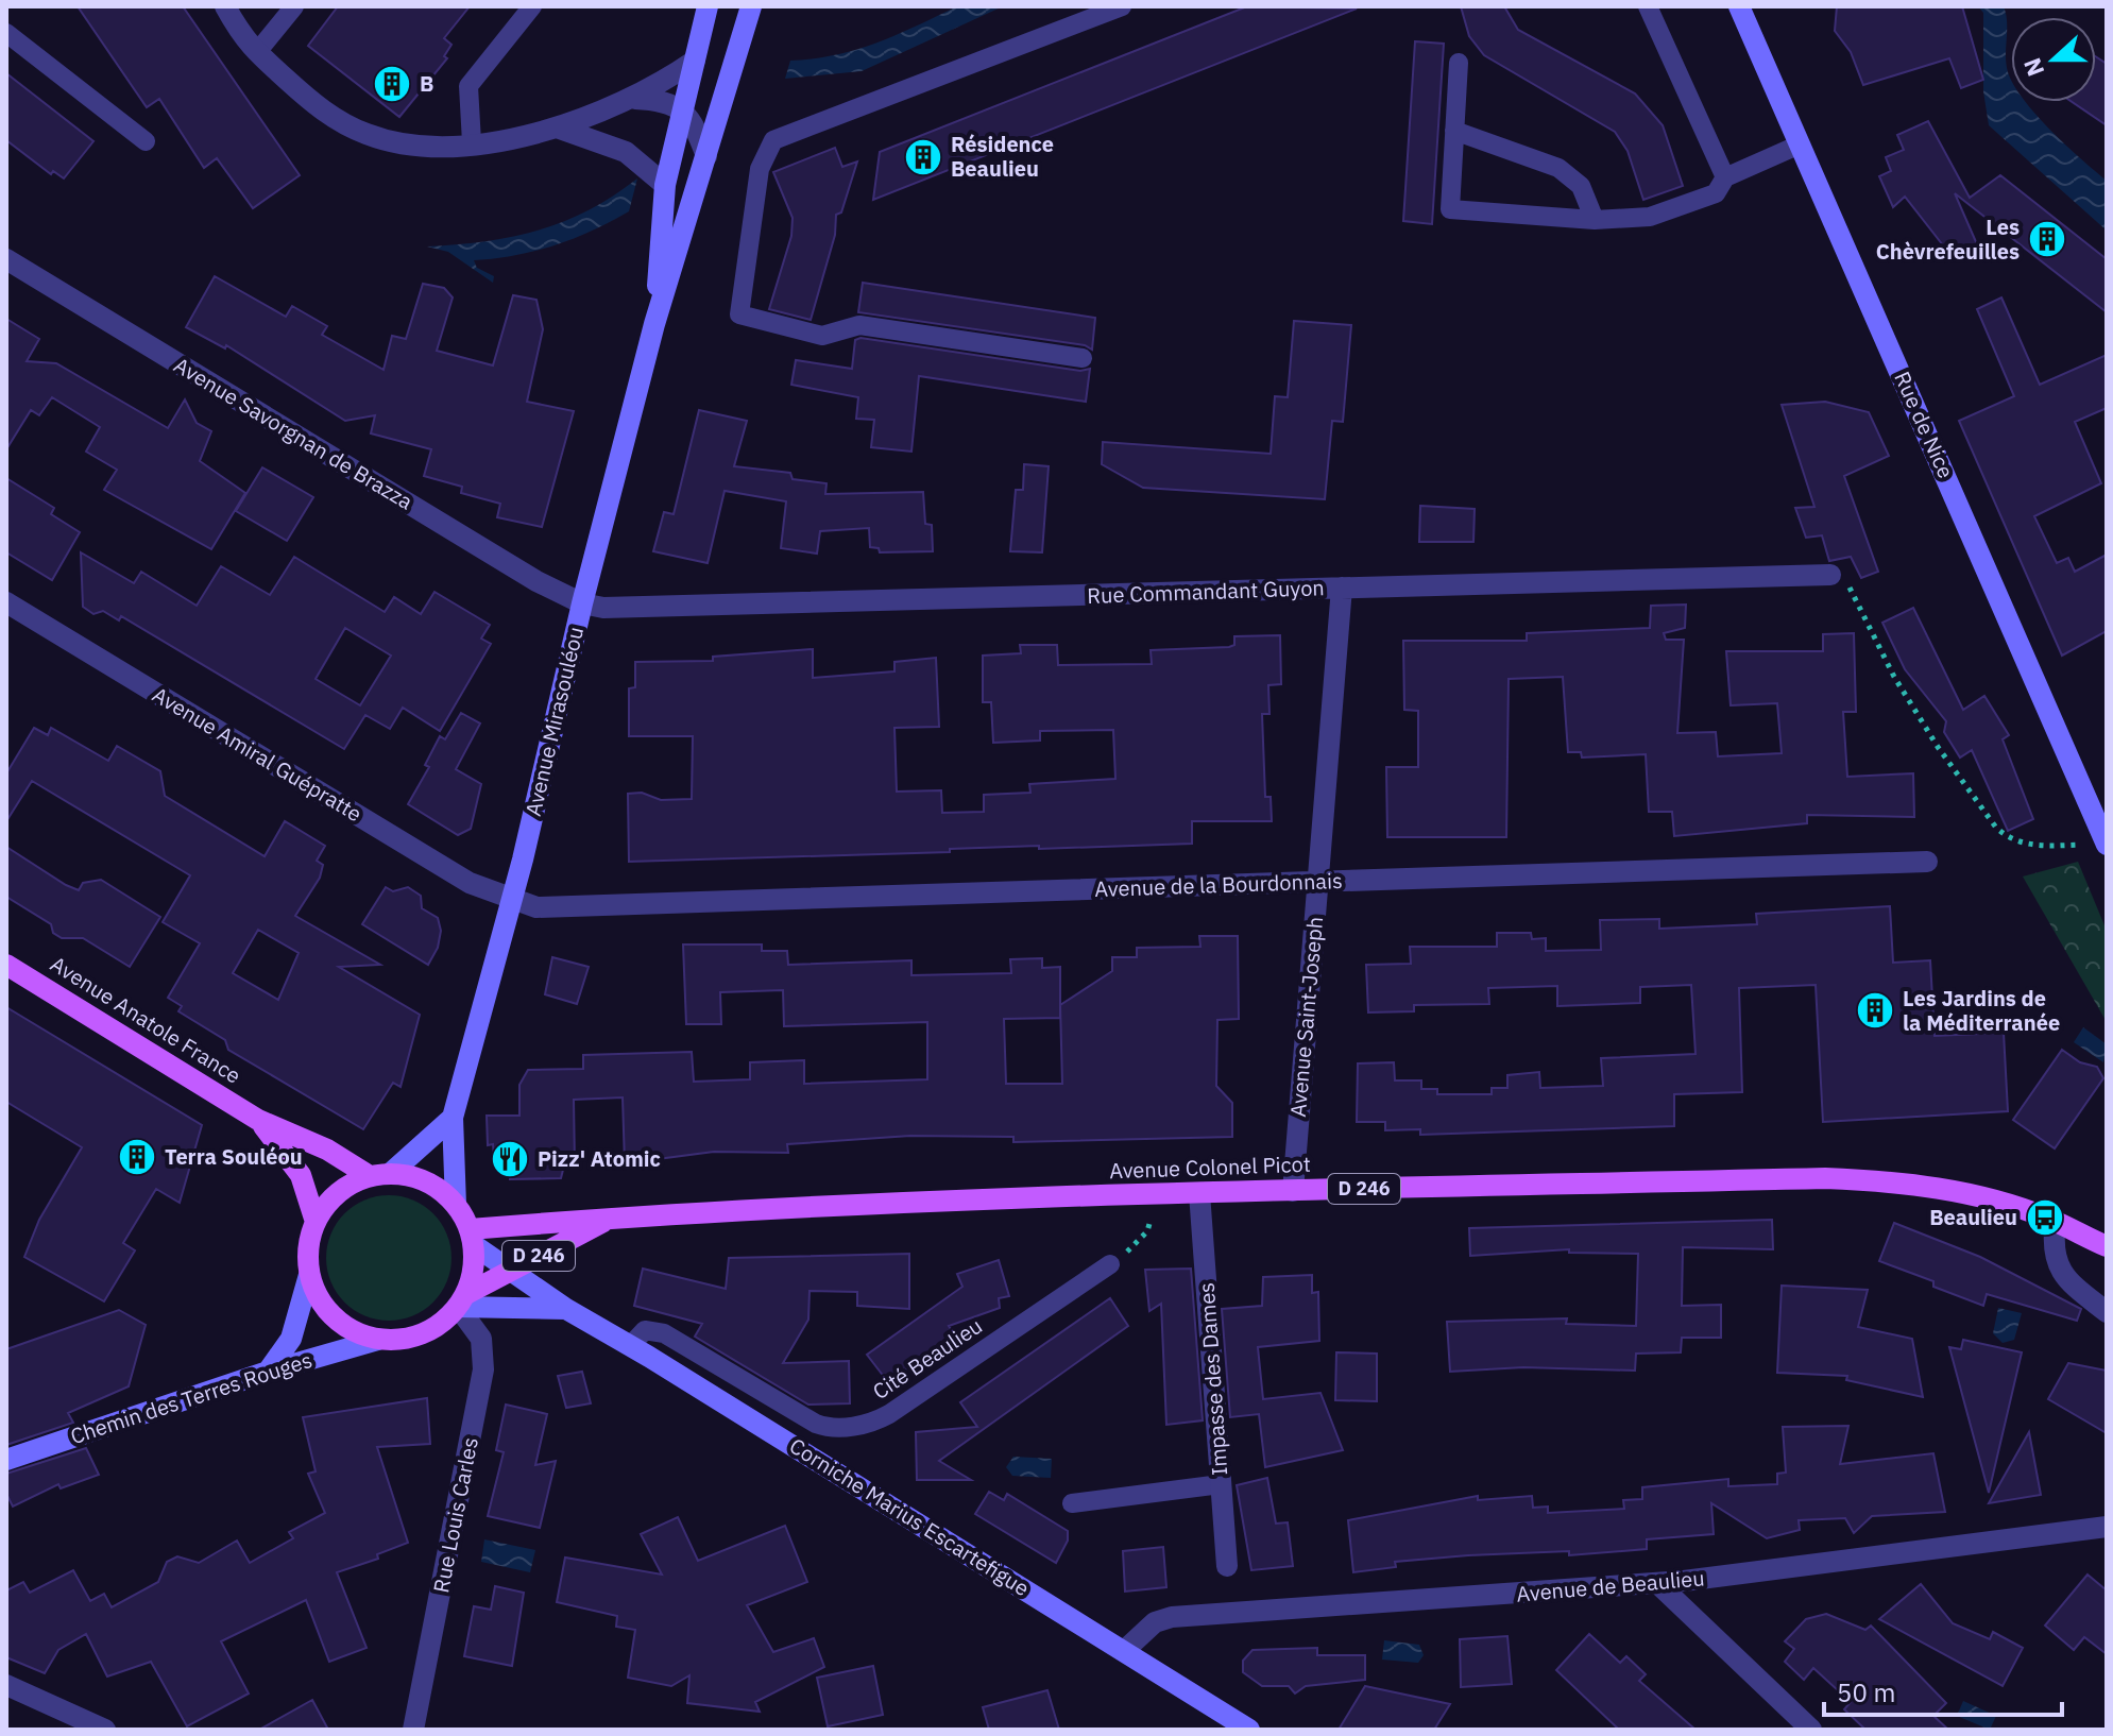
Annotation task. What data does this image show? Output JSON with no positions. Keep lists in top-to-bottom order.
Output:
{
  "streets": {
    "main road": [
      "Rue de Nice",
      "Avenue Mirasouléou",
      "Avenue Anatole France",
      "Avenue Colonel Picot",
      "D 246",
      "Chemin des Terres Rouges",
      "Corniche Marius Escartefigue"
    ],
    "street": [
      "Avenue Savorgnan de Brazza",
      "Rue Commandant Guyon",
      "Avenue Amiral Guépratte",
      "Avenue de la Bourdonnais",
      "Avenue Saint-Joseph",
      "Impasse des Dames",
      "Rue Louis Carles",
      "Avenue de Beaulieu"
    ],
    "lane": ["Cité Beaulieu"]
  },
  "crossings": [
    ["Avenue Savorgnan de Brazza", "Rue Commandant Guyon"],
    ["Avenue Savorgnan de Brazza", "Avenue Mirasouléou"],
    ["Rue Commandant Guyon", "Avenue Mirasouléou"],
    ["Rue Commandant Guyon", "Avenue Saint-Joseph"],
    ["Avenue Mirasouléou", "Avenue Amiral Guépratte"],
    ["Avenue Mirasouléou", "Avenue de la Bourdonnais"],
    ["Avenue Mirasouléou", "Avenue Anatole France"],
    ["Avenue Mirasouléou", "Avenue Colonel Picot"],
    ["Avenue Mirasouléou", "Chemin des Terres Rouges"],
    ["Avenue Mirasouléou", "Rue Louis Carles"],
    ["Avenue Mirasouléou", "Corniche Marius Escartefigue"],
    ["Avenue Amiral Guépratte", "Avenue de la Bourdonnais"],
    ["Avenue de la Bourdonnais", "Avenue Saint-Joseph"],
    ["Avenue Saint-Joseph", "Avenue Colonel Picot"],
    ["Avenue Anatole France", "Avenue Colonel Picot"],
    ["Avenue Anatole France", "Chemin des Terres Rouges"],
    ["Avenue Anatole France", "Rue Louis Carles"],
    ["Avenue Anatole France", "Corniche Marius Escartefigue"],
    ["Avenue Colonel Picot", "Impasse des Dames"],
    ["Avenue Colonel Picot", "Chemin des Terres Rouges"],
    ["Avenue Colonel Picot", "Rue Louis Carles"],
    ["Avenue Colonel Picot", "Corniche Marius Escartefigue"],
    ["Cité Beaulieu", "Corniche Marius Escartefigue"],
    ["Chemin des Terres Rouges", "Rue Louis Carles"],
    ["Chemin des Terres Rouges", "Corniche Marius Escartefigue"],
    ["Rue Louis Carles", "Corniche Marius Escartefigue"],
    ["Corniche Marius Escartefigue", "Avenue de Beaulieu"]
  ],
  "places": {
    "building": [
      "B",
      "Résidence Beaulieu",
      "Les Chèvrefeuilles",
      "Les Jardins de la Méditerranée",
      "Terra Souléou"
    ],
    "restaurant": ["Pizz' Atomic"],
    "bus stop": ["Beaulieu"]
  },
  "scale_bar": "50 m",
  "north": "left"
}
